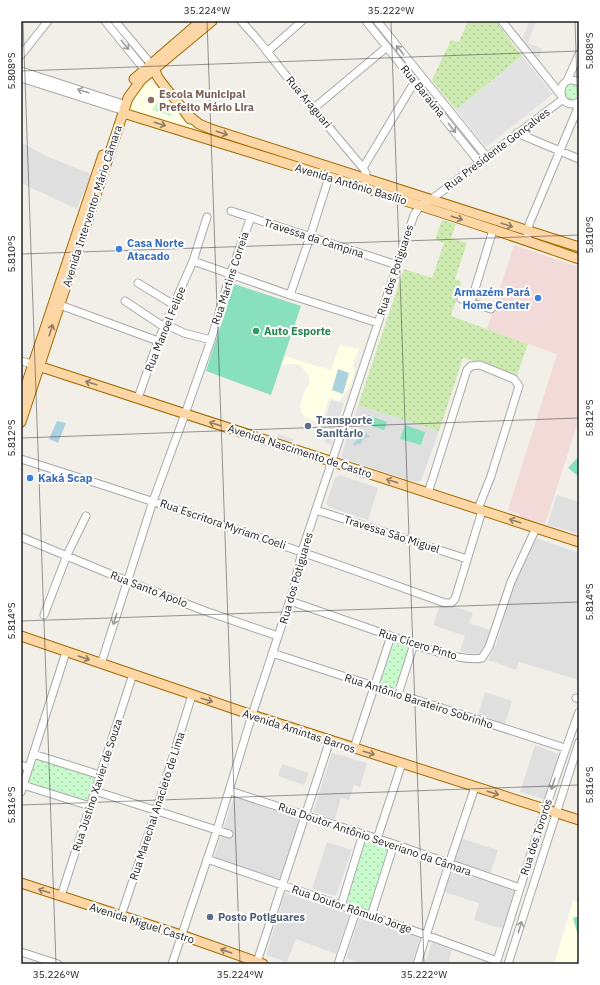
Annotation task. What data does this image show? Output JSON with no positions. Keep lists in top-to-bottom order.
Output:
{
  "streets": {
    "main road": [
      "Avenida Antônio Basílio",
      "Avenida Interventor Mário Câmara",
      "Avenida Nascimento de Castro",
      "Avenida Amintas Barros",
      "Avenida Miguel Castro"
    ],
    "street": [
      "Rua Baraúna",
      "Rua Araguari",
      "Rua Presidente Gonçalves",
      "Travessa da Campina",
      "Rua dos Potiguares",
      "Rua Martins Correia",
      "Rua Manoel Felipe",
      "Rua Escritora Myriam Coeli",
      "Travessa São Miguel",
      "Rua Santo Apolo",
      "Rua Cícero Pinto",
      "Rua Antônio Barateiro Sobrinho",
      "Rua Justino Xavier de Souza",
      "Rua Marechal Anacleto de Lima",
      "Rua dos Tororós",
      "Rua Doutor Antônio Severiano da Câmara",
      "Rua Doutor Rômulo Jorge"
    ]
  },
  "crossings": [
    ["Rua Baraúna", "Rua Presidente Gonçalves"],
    ["Rua Araguari", "Avenida Antônio Basílio"],
    ["Rua Presidente Gonçalves", "Avenida Antônio Basílio"],
    ["Avenida Antônio Basílio", "Avenida Interventor Mário Câmara"],
    ["Avenida Antônio Basílio", "Rua dos Potiguares"],
    ["Avenida Interventor Mário Câmara", "Avenida Nascimento de Castro"],
    ["Travessa da Campina", "Rua dos Potiguares"],
    ["Travessa da Campina", "Rua Martins Correia"],
    ["Rua dos Potiguares", "Avenida Nascimento de Castro"],
    ["Rua dos Potiguares", "Rua Escritora Myriam Coeli"],
    ["Rua dos Potiguares", "Travessa São Miguel"],
    ["Rua dos Potiguares", "Rua Santo Apolo"],
    ["Rua dos Potiguares", "Rua Cícero Pinto"],
    ["Rua dos Potiguares", "Rua Antônio Barateiro Sobrinho"],
    ["Rua dos Potiguares", "Avenida Amintas Barros"],
    ["Rua dos Potiguares", "Rua Doutor Antônio Severiano da Câmara"],
    ["Rua dos Potiguares", "Rua Doutor Rômulo Jorge"],
    ["Rua dos Potiguares", "Avenida Miguel Castro"],
    ["Rua Martins Correia", "Rua Manoel Felipe"],
    ["Rua Martins Correia", "Avenida Nascimento de Castro"],
    ["Rua Martins Correia", "Rua Escritora Myriam Coeli"],
    ["Rua Martins Correia", "Rua Santo Apolo"],
    ["Rua Martins Correia", "Avenida Amintas Barros"],
    ["Rua Manoel Felipe", "Avenida Nascimento de Castro"],
    ["Avenida Nascimento de Castro", "Rua Cícero Pinto"],
    ["Rua Escritora Myriam Coeli", "Travessa São Miguel"],
    ["Rua Antônio Barateiro Sobrinho", "Rua dos Tororós"],
    ["Avenida Amintas Barros", "Rua Justino Xavier de Souza"],
    ["Avenida Amintas Barros", "Rua Marechal Anacleto de Lima"],
    ["Avenida Amintas Barros", "Rua dos Tororós"],
    ["Rua Justino Xavier de Souza", "Avenida Miguel Castro"],
    ["Rua Marechal Anacleto de Lima", "Avenida Miguel Castro"],
    ["Rua dos Tororós", "Rua Doutor Antônio Severiano da Câmara"],
    ["Rua dos Tororós", "Rua Doutor Rômulo Jorge"]
  ],
  "one_way": ["Avenida Nascimento de Castro", "Avenida Amintas Barros", "Avenida Miguel Castro"],
  "places": [
    "Escola Municipal Prefeito Mário Lira",
    "Casa Norte Atacado",
    "Armazém Pará Home Center",
    "Auto Esporte",
    "Transporte Sanitário",
    "Kaká Scap",
    "Posto Potiguares"
  ],
  "coordinates": [
    "35.224°W",
    "35.222°W",
    "5.808°S",
    "5.810°S",
    "5.812°S",
    "5.814°S",
    "5.816°S",
    "35.226°W"
  ]
}
